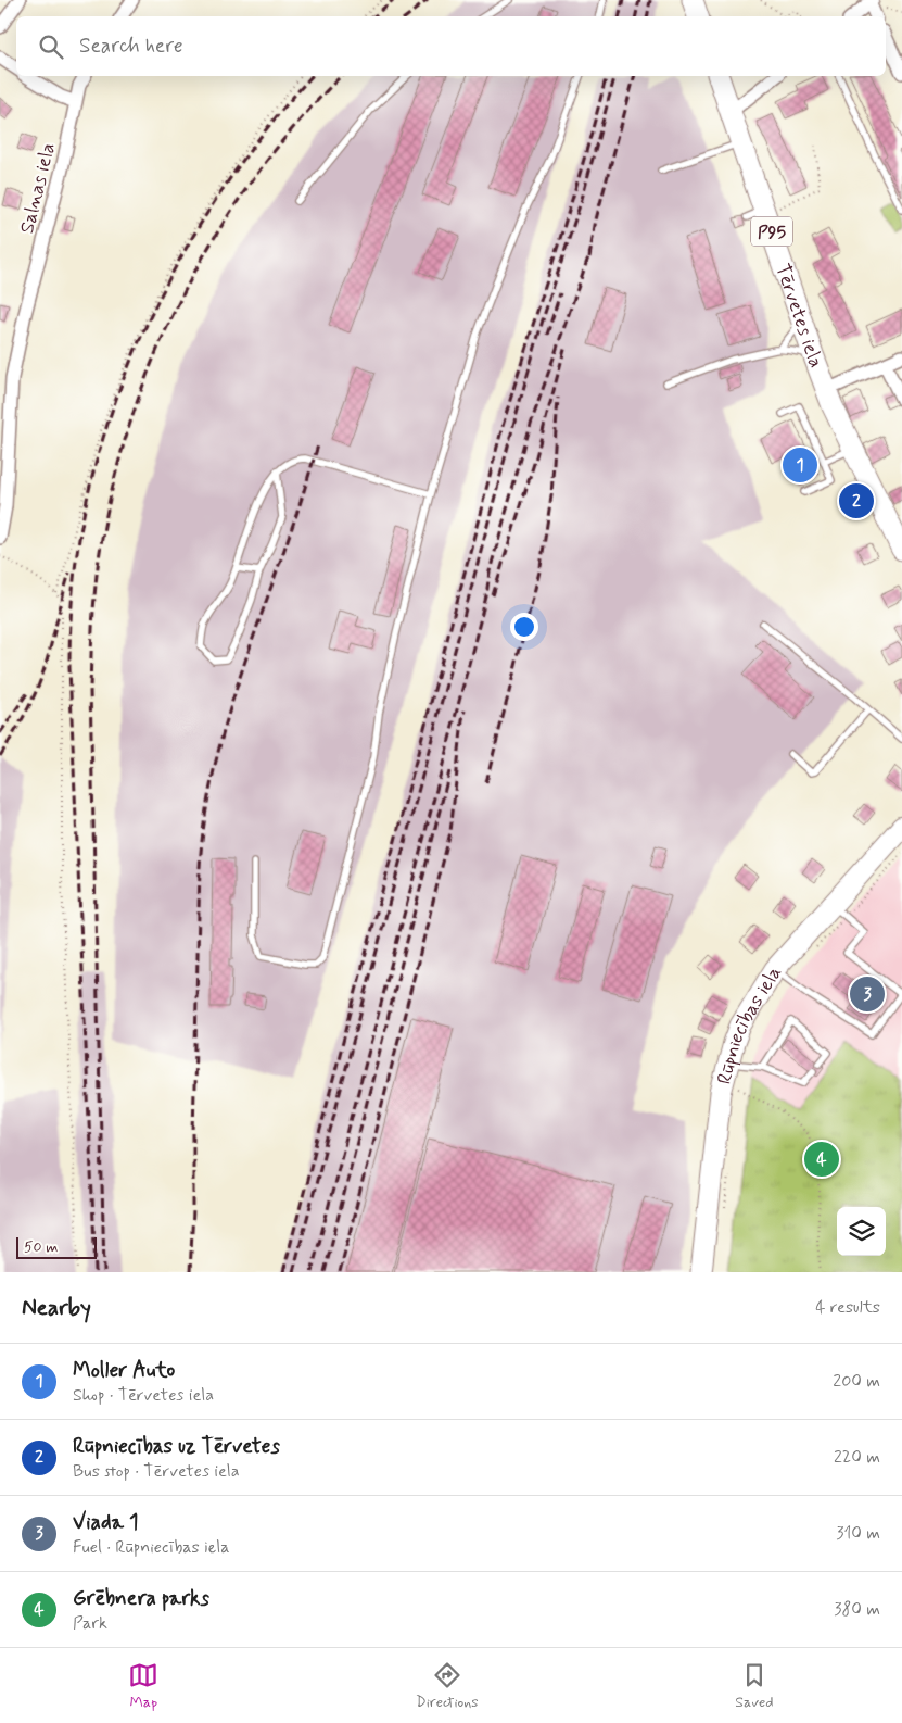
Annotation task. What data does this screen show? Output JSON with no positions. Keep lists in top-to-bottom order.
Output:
{
  "streets": {
    "main road": ["P95", "Tērvetes iela", "Rūpniecības iela"],
    "street": ["Salnas iela"]
  },
  "scale_bar": "50 m",
  "page": {
    "search": "Search here",
    "pins": [
      "1",
      "2",
      "3",
      "4"
    ],
    "scale": "50 m",
    "heading": ["Nearby", "4 results"],
    "list": [
      {
        "mark": "1",
        "name": "Moller Auto",
        "note": "Shop · Tērvetes iela",
        "value": "200 m"
      },
      {
        "mark": "2",
        "name": "Rūpniecības uz Tērvetes",
        "note": "Bus stop · Tērvetes iela",
        "value": "220 m"
      },
      {
        "mark": "3",
        "name": "Viada 1",
        "note": "Fuel · Rūpniecības iela",
        "value": "310 m"
      },
      {
        "mark": "4",
        "name": "Grēbnera parks",
        "note": "Park",
        "value": "380 m"
      }
    ],
    "nav": ["Map", "Directions", "Saved"]
  }
}
